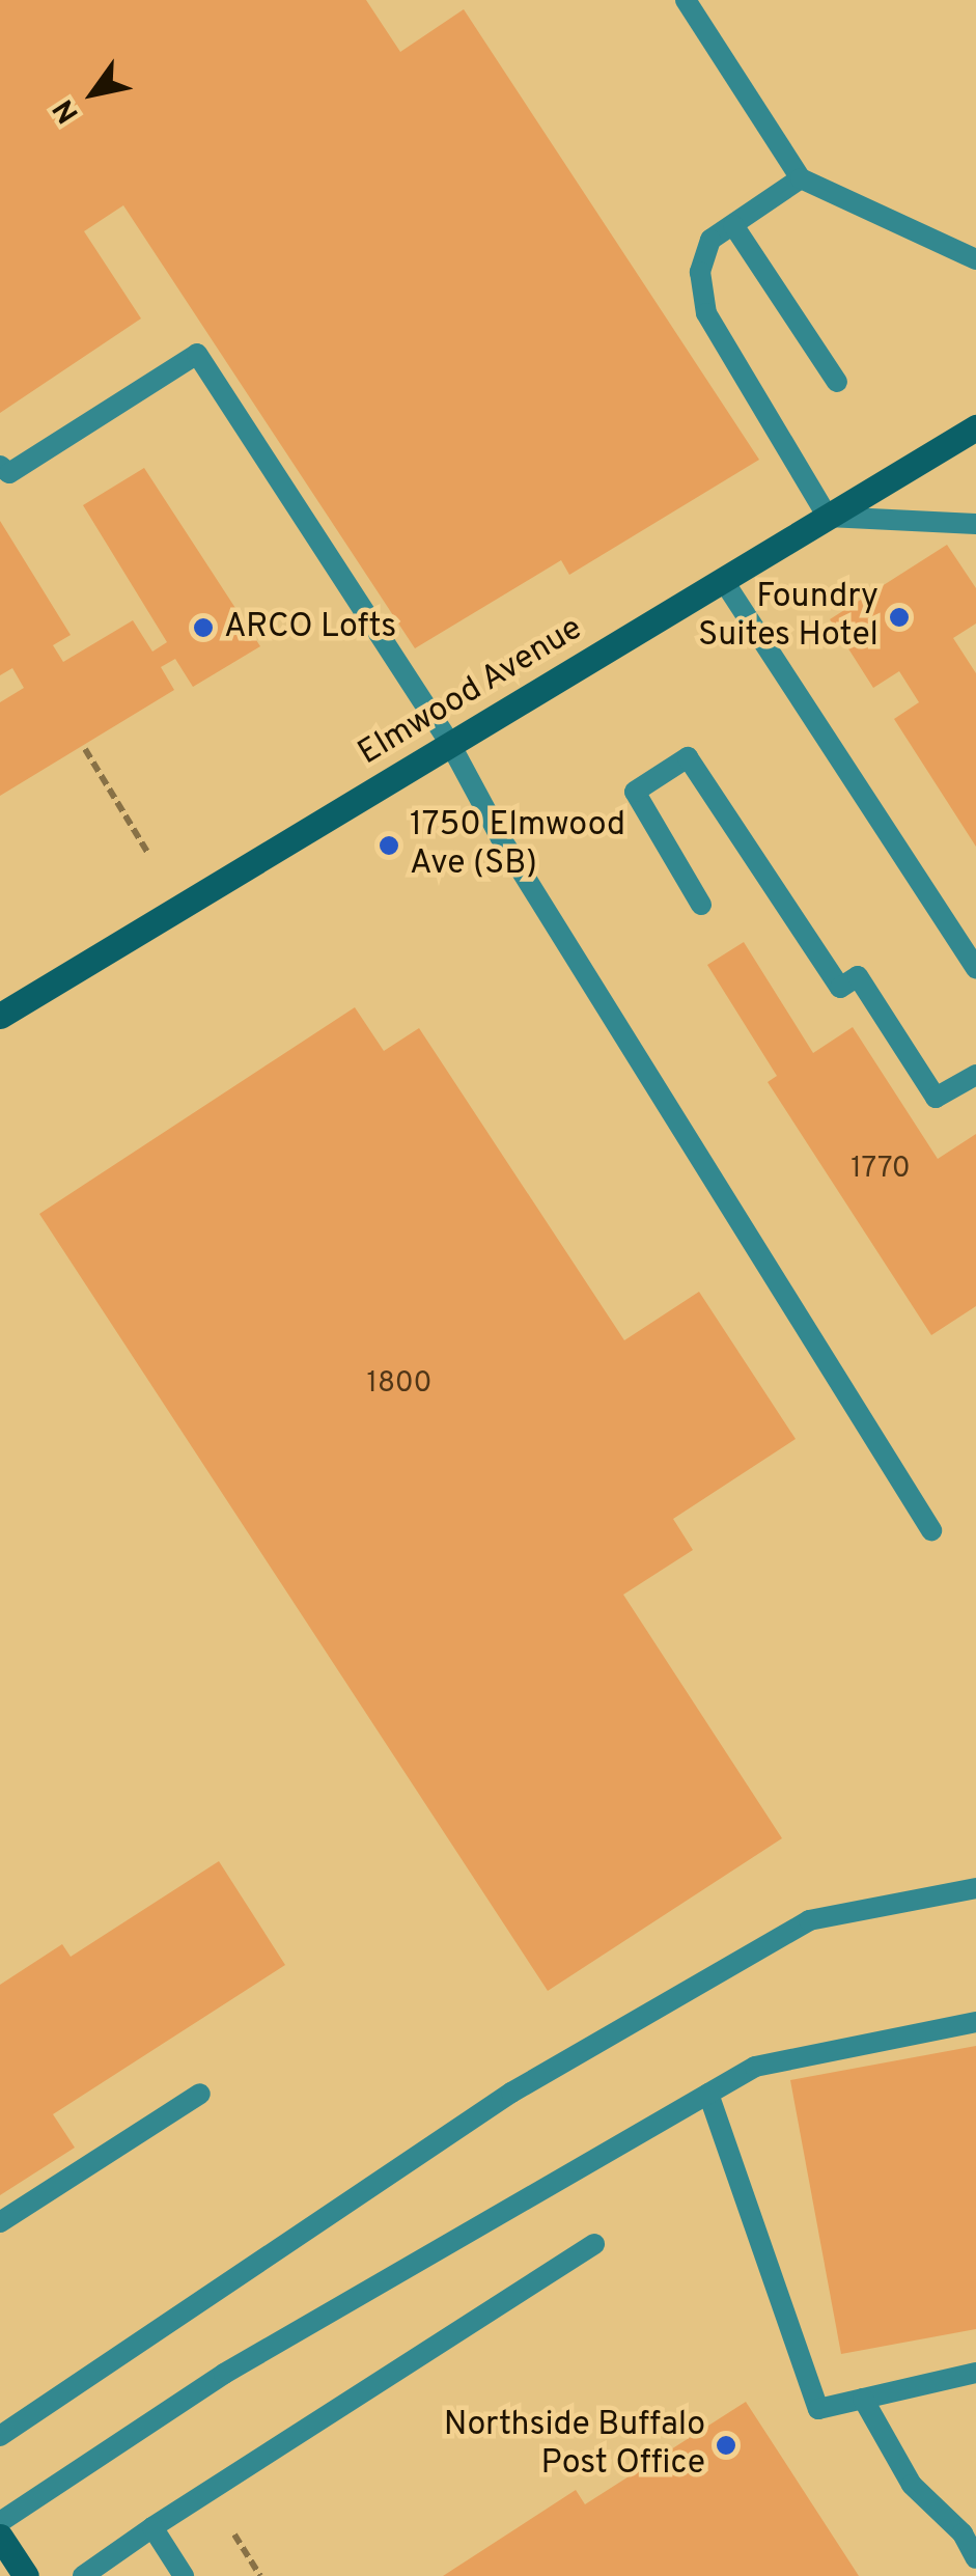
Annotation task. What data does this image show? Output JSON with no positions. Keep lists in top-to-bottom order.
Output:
{
  "streets": {
    "street": ["Elmwood Avenue"]
  },
  "places": [
    "Foundry Suites Hotel",
    "ARCO Lofts",
    "1750 Elmwood Ave (SB)",
    "Northside Buffalo Post Office"
  ],
  "house_numbers": ["1770", "1800"],
  "north": "bottom left"
}
